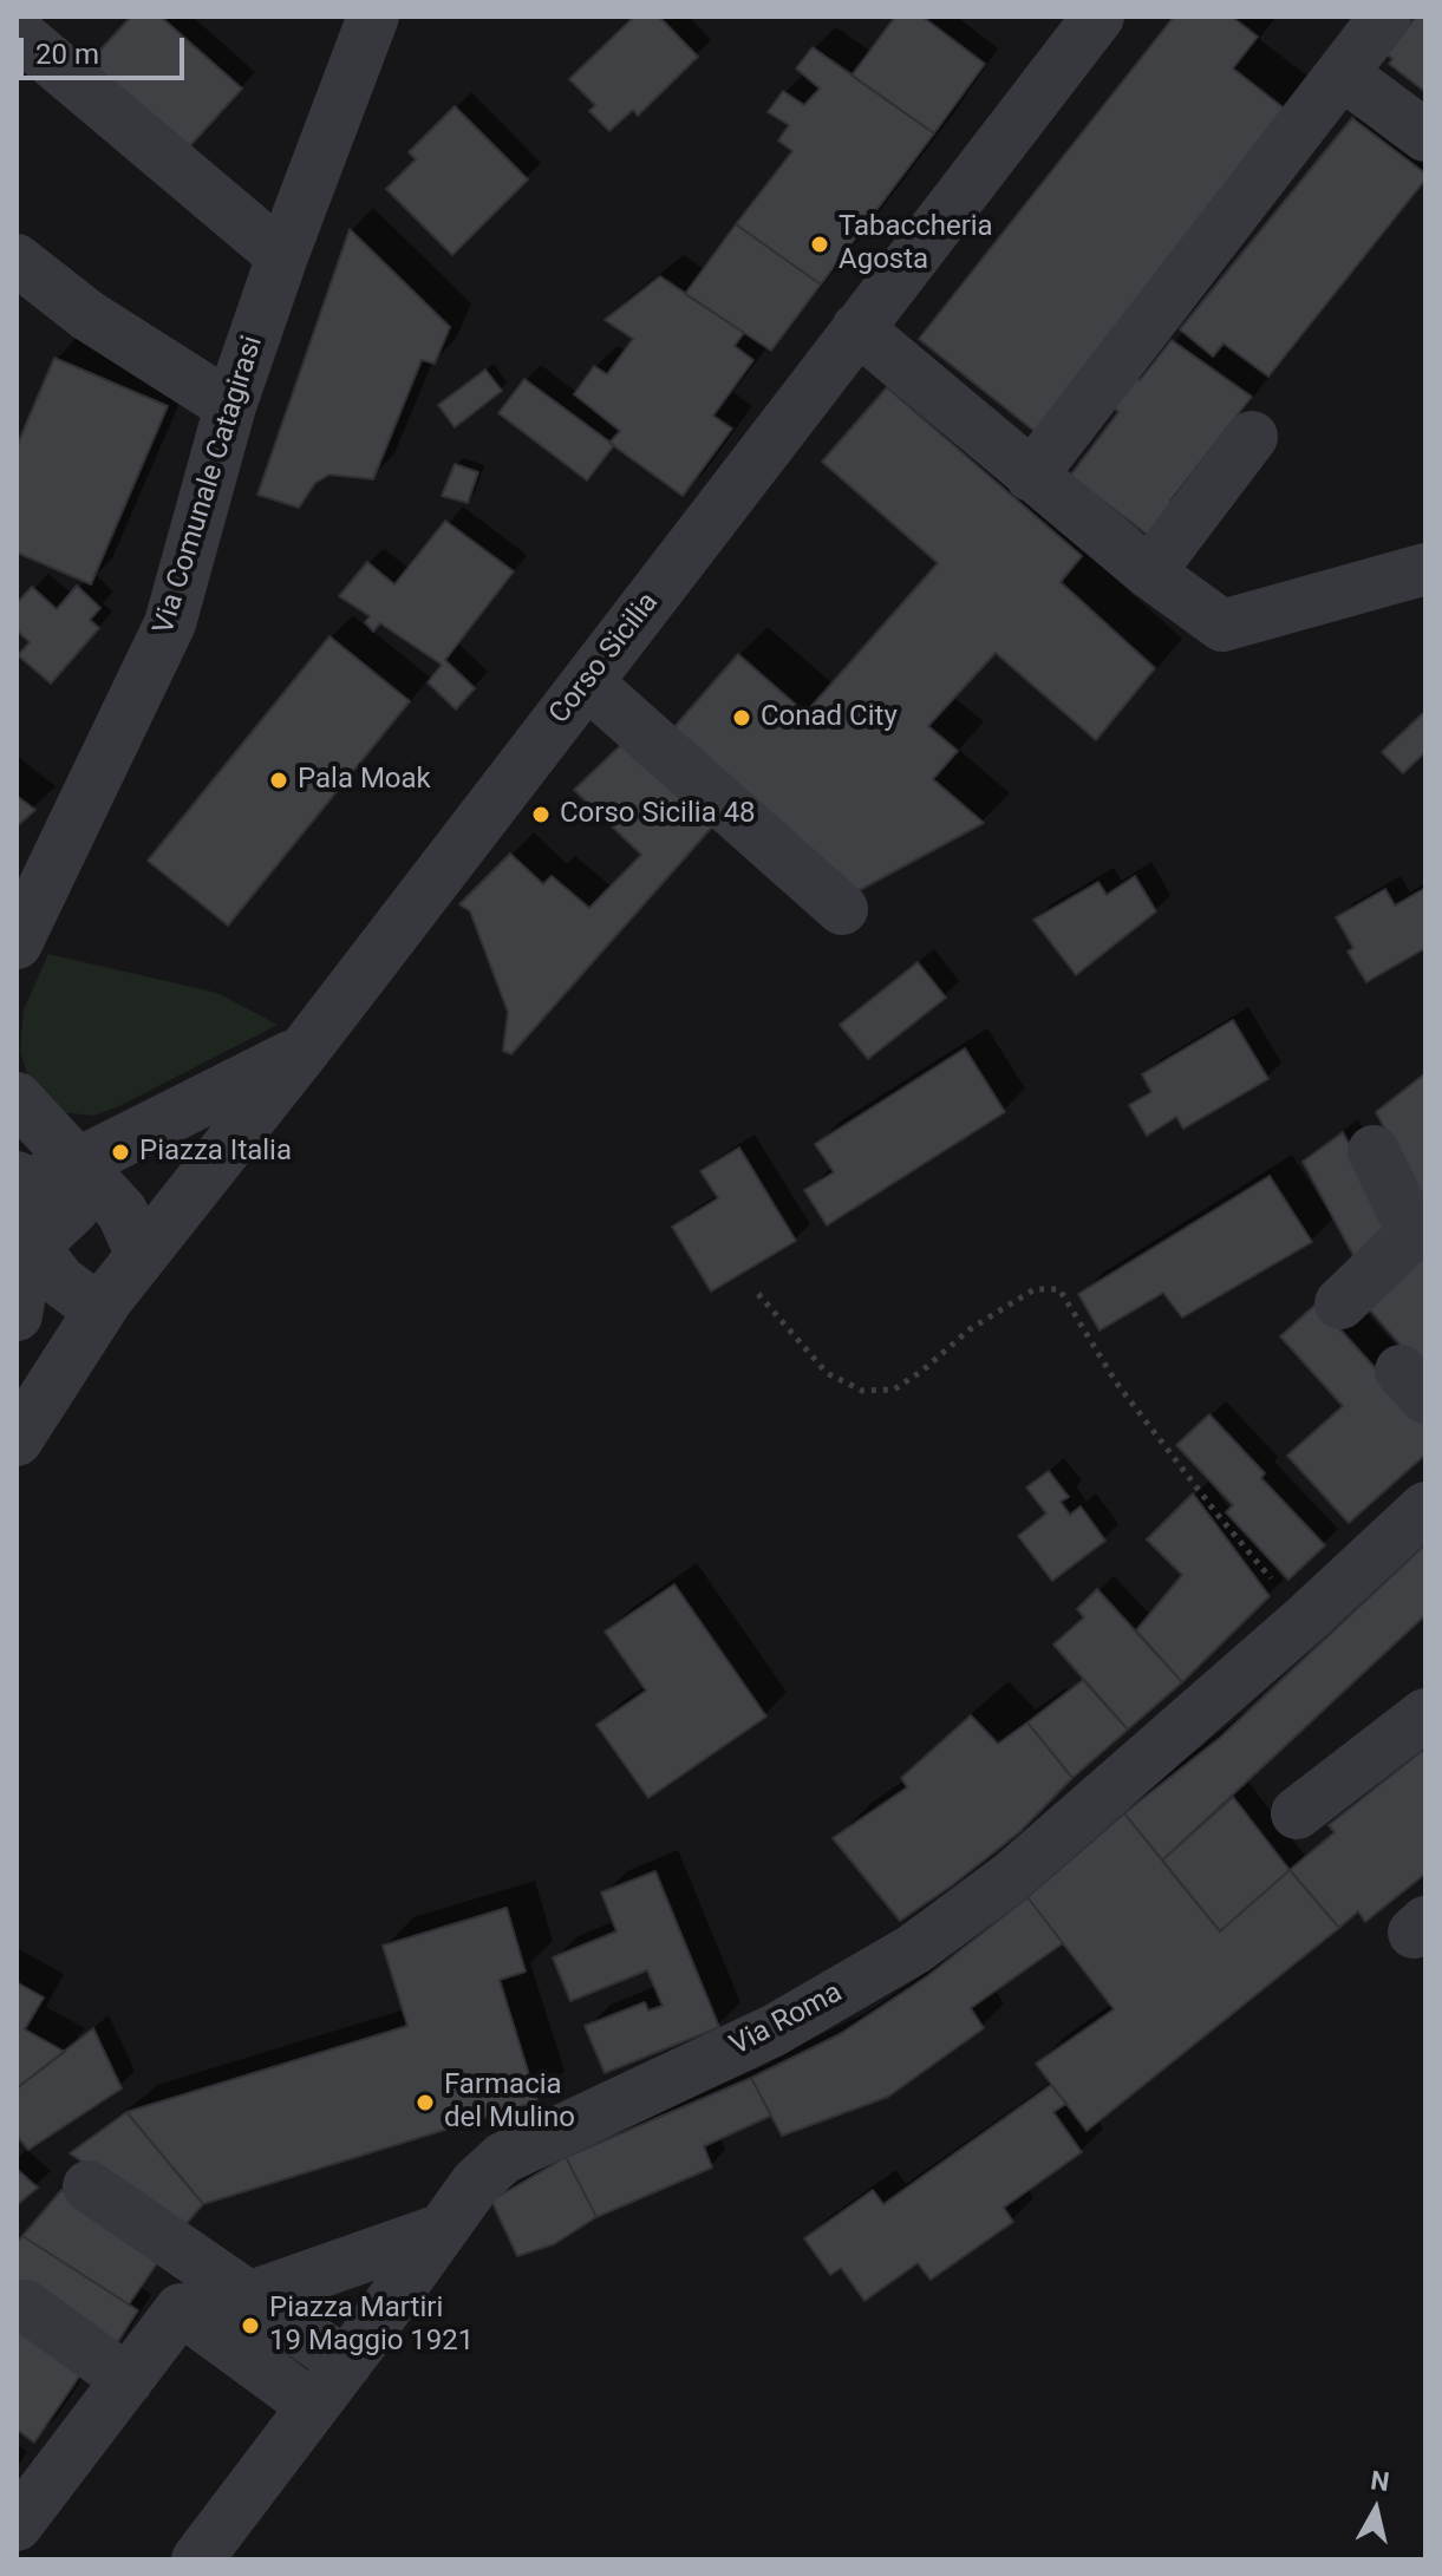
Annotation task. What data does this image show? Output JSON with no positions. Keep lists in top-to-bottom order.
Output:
{
  "streets": {
    "street": ["Via Comunale Catagirasi", "Corso Sicilia", "Via Roma"]
  },
  "places": [
    "Tabaccheria Agosta",
    "Conad City",
    "Pala Moak",
    "Corso Sicilia 48",
    "Piazza Italia",
    "Farmacia del Mulino",
    "Piazza Martiri 19 Maggio 1921"
  ],
  "scale_bar": "20 m",
  "north": "top"
}
